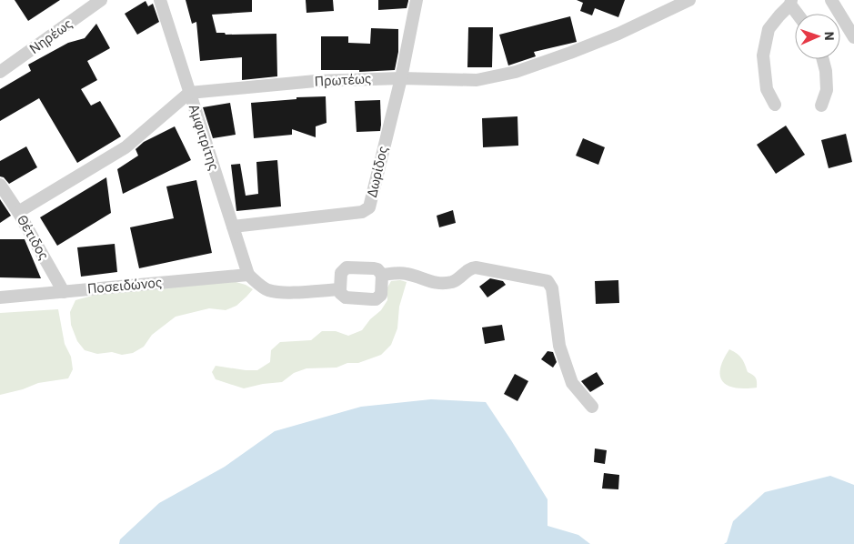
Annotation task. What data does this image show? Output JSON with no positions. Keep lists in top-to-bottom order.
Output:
{
  "streets": {
    "street": [
      "Νηρέως",
      "Πρωτέως",
      "Αμφιτρίτης",
      "Δωρίδος",
      "Θέτιδος",
      "Ποσειδώνος"
    ]
  },
  "crossings": [
    ["Πρωτέως", "Αμφιτρίτης"],
    ["Πρωτέως", "Δωρίδος"],
    ["Αμφιτρίτης", "Δωρίδος"],
    ["Αμφιτρίτης", "Ποσειδώνος"],
    ["Θέτιδος", "Ποσειδώνος"]
  ],
  "north": "right"
}
